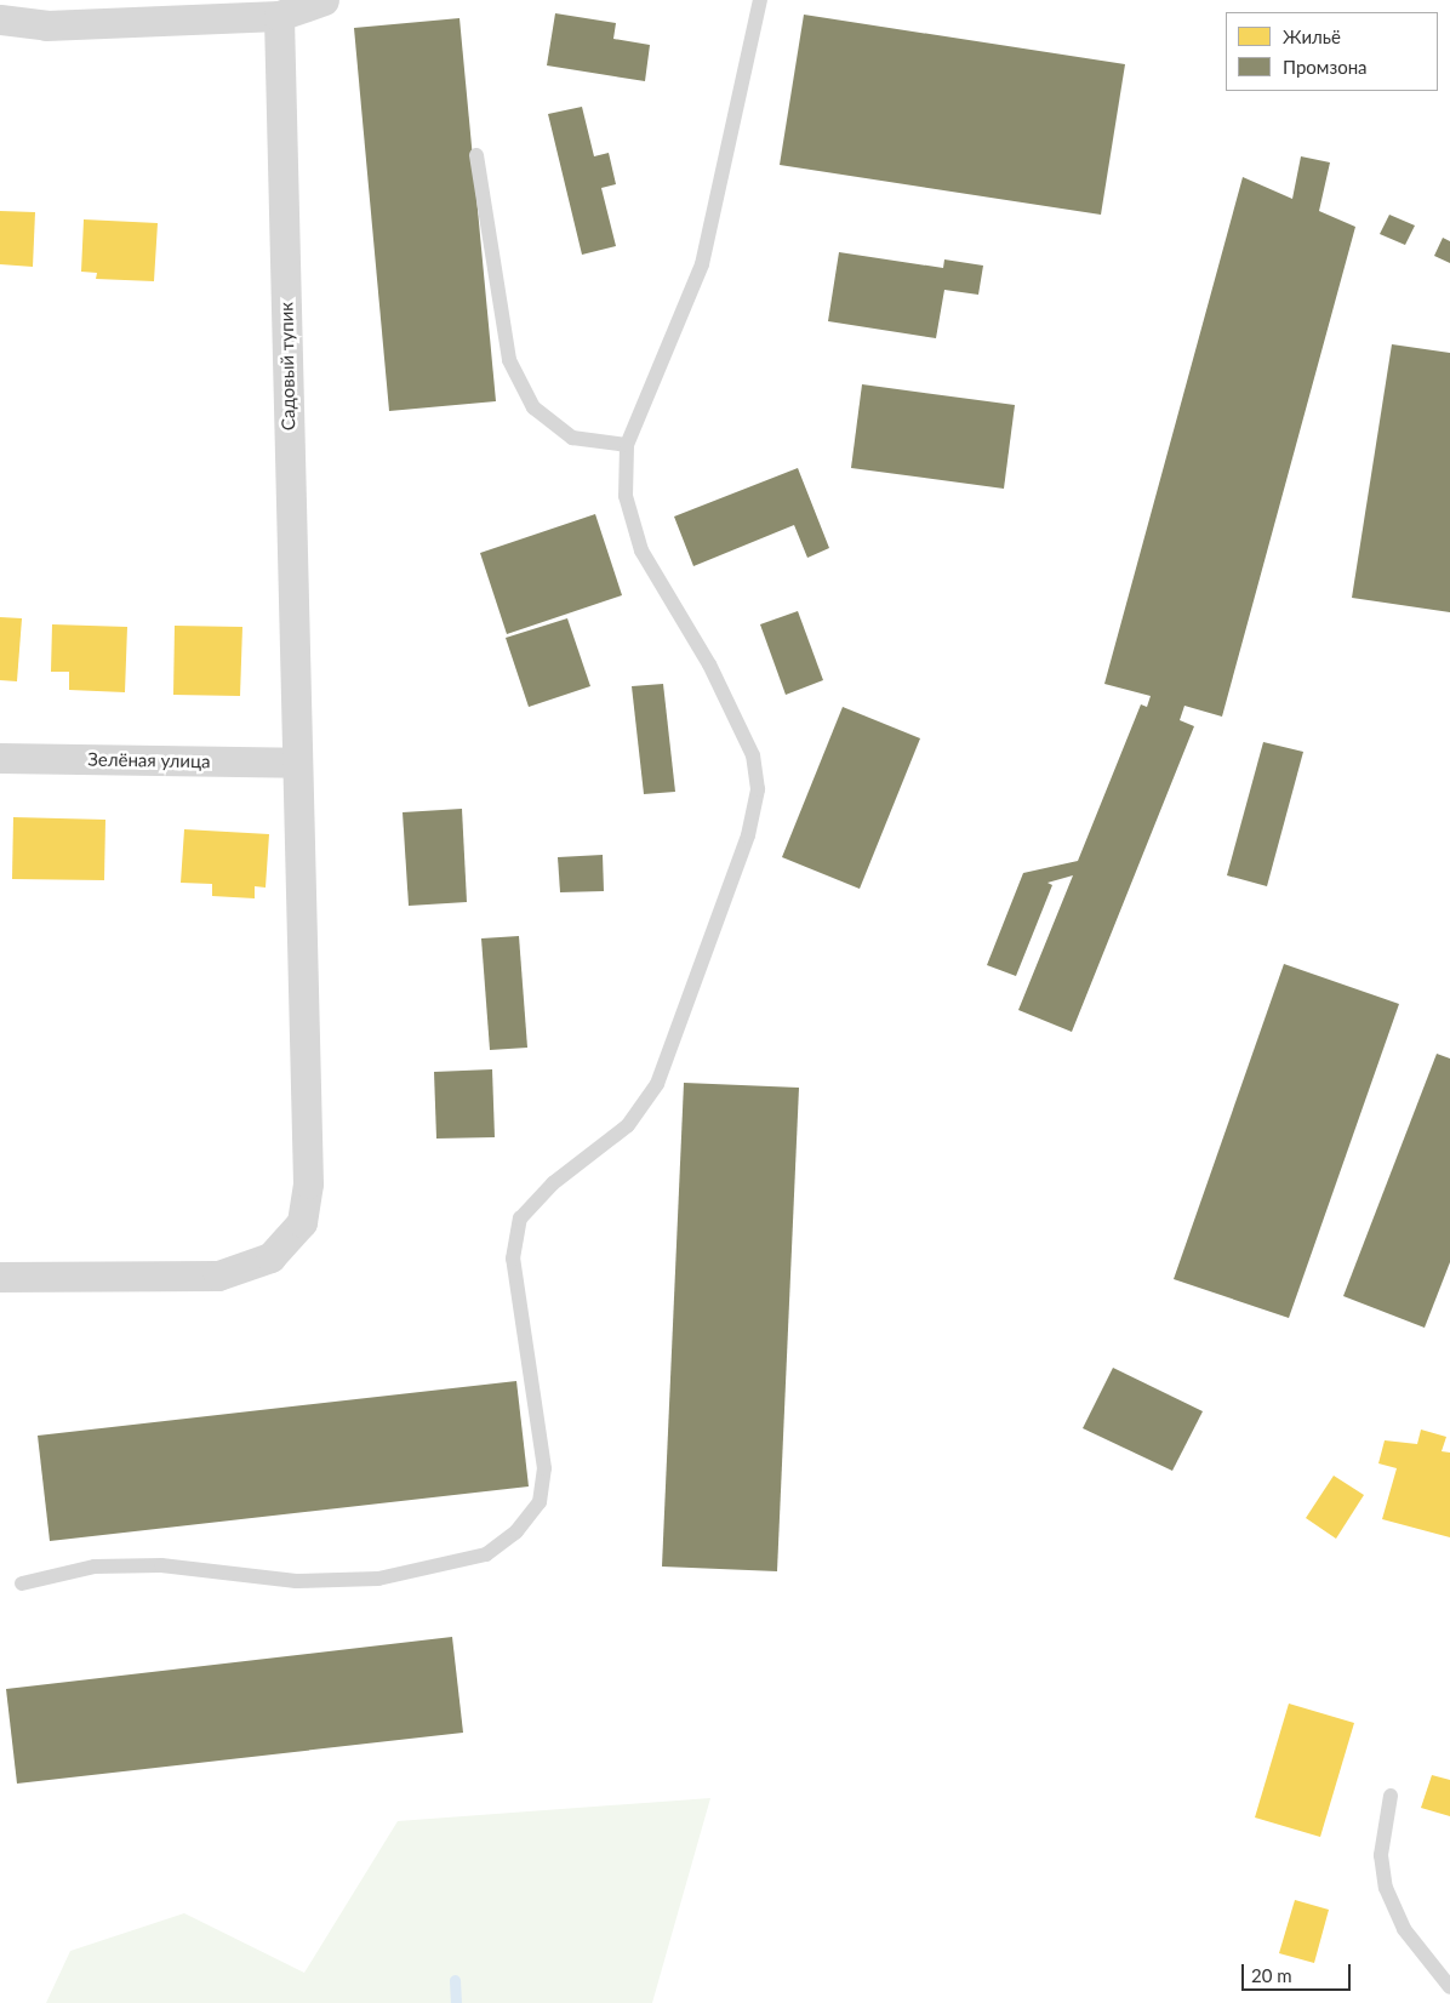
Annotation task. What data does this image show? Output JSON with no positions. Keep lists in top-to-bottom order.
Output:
{
  "streets": {
    "street": ["Садовый тупик", "Зелёная улица"]
  },
  "crossings": [
    ["Садовый тупик", "Зелёная улица"]
  ],
  "legend": ["Жильё", "Промзона"],
  "scale_bar": "20 m"
}
